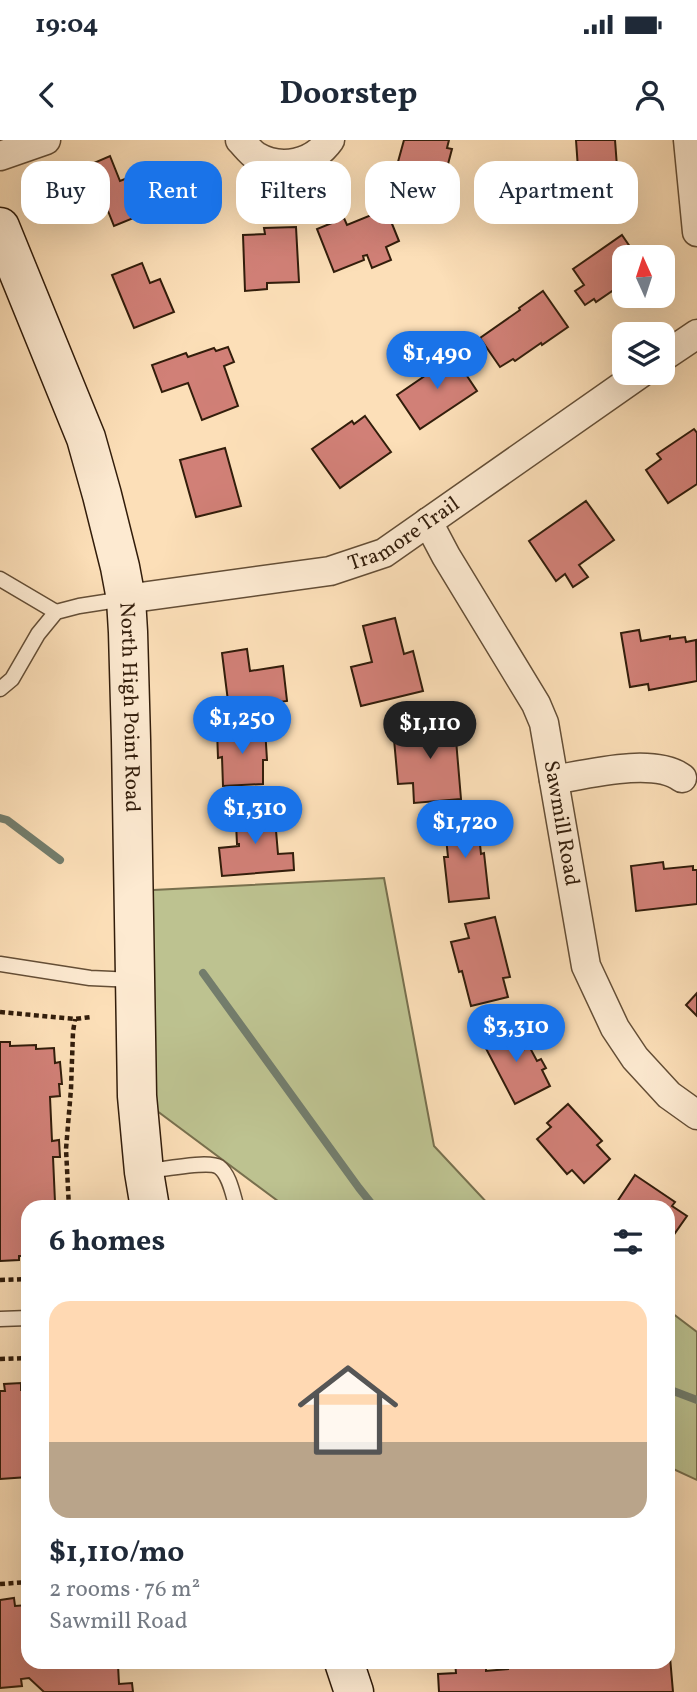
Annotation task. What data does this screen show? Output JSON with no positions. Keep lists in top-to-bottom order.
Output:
{
  "streets": {
    "street": ["Tramore Trail", "North High Point Road", "Sawmill Road"]
  },
  "crossings": [
    ["Tramore Trail", "North High Point Road"],
    ["Tramore Trail", "Sawmill Road"]
  ],
  "north": "top",
  "page": {
    "status": "19:04",
    "header": "Doorstep",
    "chip": [
      "Buy",
      "Rent",
      "Filters",
      "New",
      "Apartment"
    ],
    "price": [
      "$1,490",
      "$1,250",
      "$1,110",
      "$1,310",
      "$1,720",
      "$3,310"
    ],
    "heading": "6 homes",
    "list": [
      {
        "name": "$1,110/mo",
        "note": "2 rooms · 76 m² · Sawmill Road"
      }
    ]
  }
}
